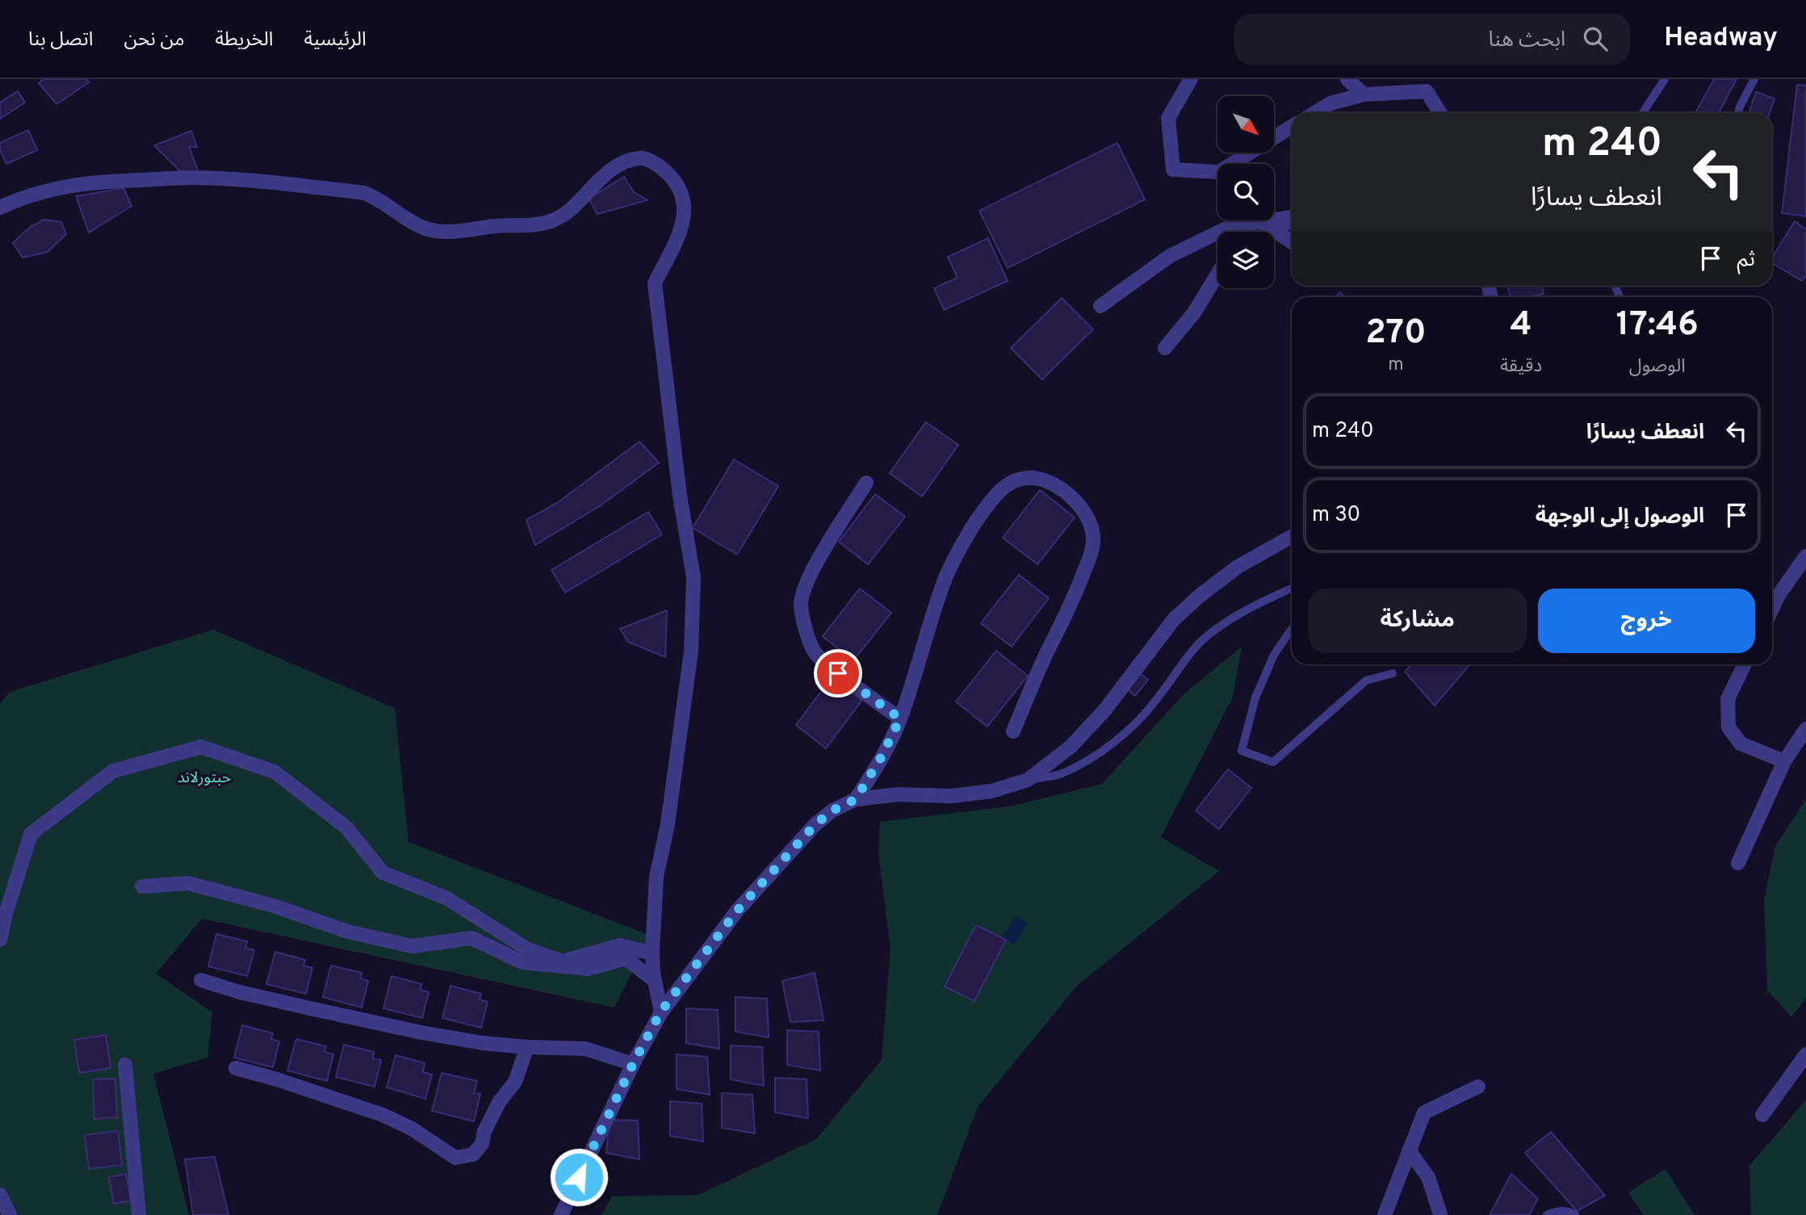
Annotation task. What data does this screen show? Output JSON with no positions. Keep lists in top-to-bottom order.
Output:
{
  "parks": ["حبتورلاند"],
  "north": "bottom right",
  "page": {
    "header": "Headway",
    "search": "ابحث هنا",
    "nav": [
      "الرئيسية",
      "الخريطة",
      "من نحن",
      "اتصل بنا"
    ],
    "turn": ["240 m", "انعطف يسارًا"],
    "then": "ثم",
    "eta": [
      "17:46",
      "الوصول",
      "4",
      "دقيقة",
      "270",
      "m"
    ],
    "list": [
      {
        "name": "انعطف يسارًا",
        "value": "240 m"
      },
      {
        "name": "الوصول إلى الوجهة",
        "value": "30 m"
      }
    ],
    "buttons": ["خروج", "مشاركة"]
  }
}
